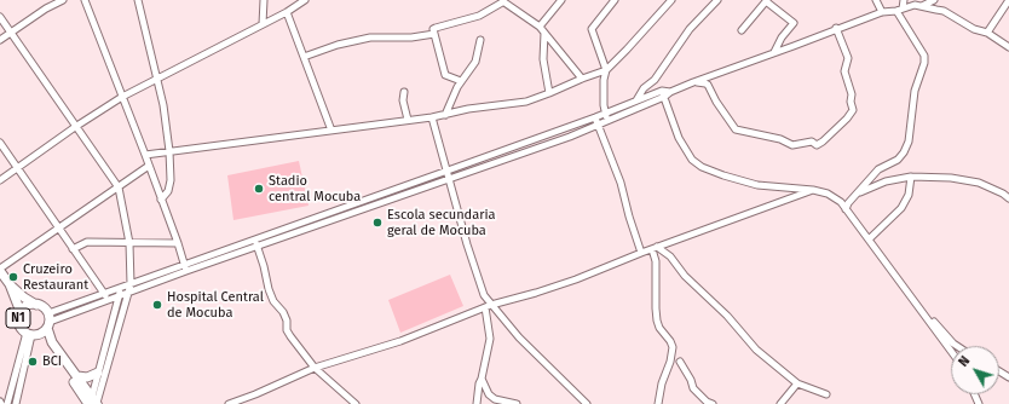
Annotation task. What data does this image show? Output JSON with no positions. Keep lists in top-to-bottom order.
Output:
{
  "streets": {
    "highway": ["N1"]
  },
  "places": [
    "Stadio central Mocuba",
    "Escola secundaria geral de Mocuba",
    "Cruzeiro Restaurant",
    "Hospital Central de Mocuba",
    "BCI"
  ],
  "north": "top left"
}
